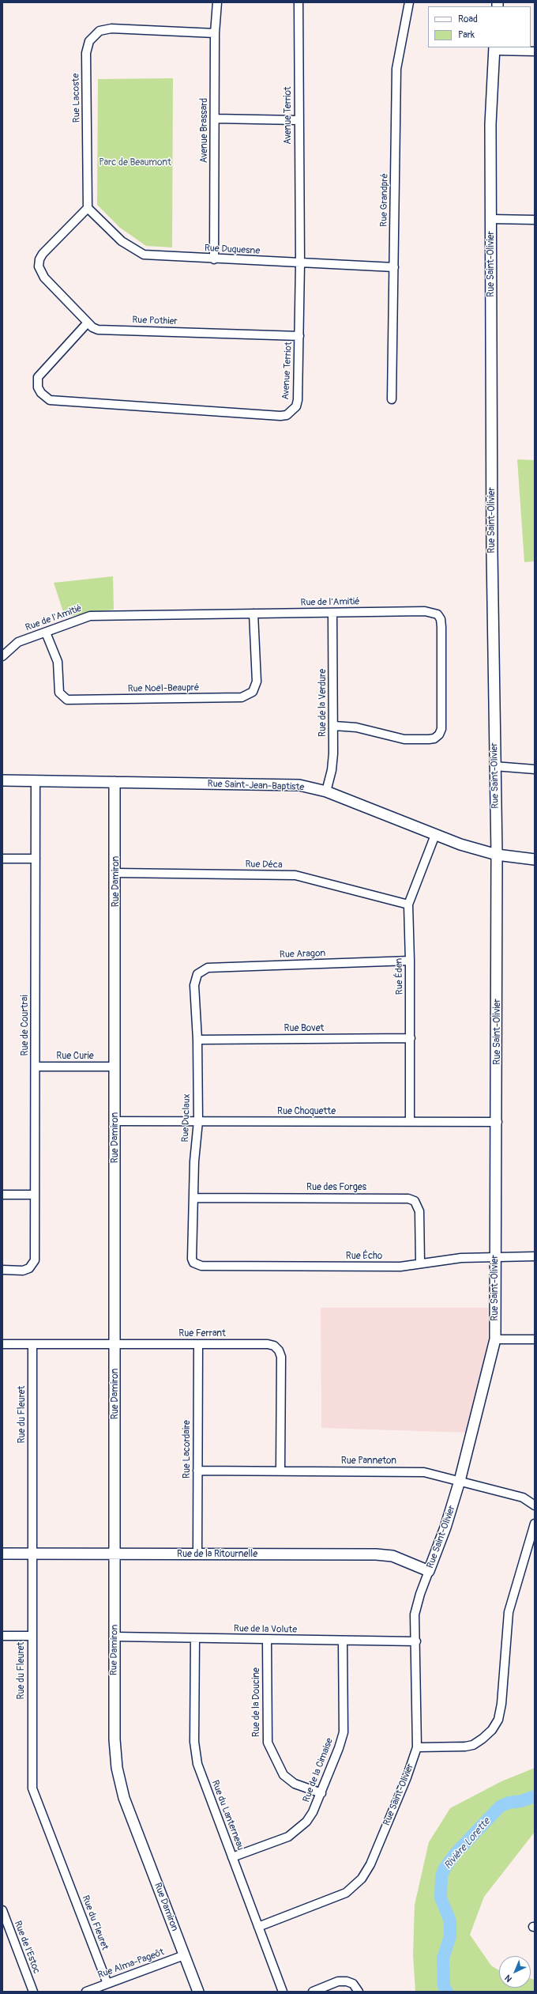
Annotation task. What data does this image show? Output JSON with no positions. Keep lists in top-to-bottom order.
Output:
{
  "streets": {
    "street": [
      "Rue Lacoste",
      "Avenue Terriot",
      "Avenue Brassard",
      "Rue Grandpré",
      "Rue Duquesne",
      "Rue Saint-Olivier",
      "Rue Pothier",
      "Rue de l'Amitié",
      "Rue Noël-Beaupré",
      "Rue de la Verdure",
      "Rue Saint-Jean-Baptiste",
      "Rue Déca",
      "Rue Damiron",
      "Rue Aragon",
      "Rue Éden",
      "Rue de Courtrai",
      "Rue Bovet",
      "Rue Curie",
      "Rue Choquette",
      "Rue Duclaux",
      "Rue des Forges",
      "Rue Écho",
      "Rue Ferrant",
      "Rue du Fleuret",
      "Rue Lacordaire",
      "Rue Panneton",
      "Rue de la Ritournelle",
      "Rue de la Volute",
      "Rue de la Doucine",
      "Rue de la Cimaise",
      "Rue du Lanterneau",
      "Rue de l'Estoc",
      "Rue Alma-Pageôt"
    ]
  },
  "crossings": [
    ["Rue Lacoste", "Avenue Brassard"],
    ["Rue Lacoste", "Rue Duquesne"],
    ["Rue Lacoste", "Rue Pothier"],
    ["Avenue Terriot", "Rue Duquesne"],
    ["Avenue Terriot", "Rue Pothier"],
    ["Avenue Brassard", "Rue Duquesne"],
    ["Rue Grandpré", "Rue Duquesne"],
    ["Rue Duquesne", "Rue Pothier"],
    ["Rue Saint-Olivier", "Rue Saint-Jean-Baptiste"],
    ["Rue Saint-Olivier", "Rue Choquette"],
    ["Rue Saint-Olivier", "Rue Écho"],
    ["Rue Saint-Olivier", "Rue Panneton"],
    ["Rue Saint-Olivier", "Rue de la Ritournelle"],
    ["Rue Saint-Olivier", "Rue de la Volute"],
    ["Rue Saint-Olivier", "Rue du Lanterneau"],
    ["Rue de l'Amitié", "Rue Noël-Beaupré"],
    ["Rue de l'Amitié", "Rue de la Verdure"],
    ["Rue de la Verdure", "Rue Saint-Jean-Baptiste"],
    ["Rue Saint-Jean-Baptiste", "Rue Damiron"],
    ["Rue Saint-Jean-Baptiste", "Rue Éden"],
    ["Rue Saint-Jean-Baptiste", "Rue de Courtrai"],
    ["Rue Déca", "Rue Damiron"],
    ["Rue Déca", "Rue Éden"],
    ["Rue Damiron", "Rue Curie"],
    ["Rue Damiron", "Rue Choquette"],
    ["Rue Damiron", "Rue Ferrant"],
    ["Rue Damiron", "Rue de la Ritournelle"],
    ["Rue Damiron", "Rue de la Volute"],
    ["Rue Damiron", "Rue Alma-Pageôt"],
    ["Rue Aragon", "Rue Éden"],
    ["Rue Aragon", "Rue Duclaux"],
    ["Rue Éden", "Rue Bovet"],
    ["Rue Éden", "Rue Choquette"],
    ["Rue de Courtrai", "Rue Curie"],
    ["Rue Bovet", "Rue Duclaux"],
    ["Rue Choquette", "Rue Duclaux"],
    ["Rue Duclaux", "Rue des Forges"],
    ["Rue Duclaux", "Rue Écho"],
    ["Rue des Forges", "Rue Écho"],
    ["Rue Ferrant", "Rue du Fleuret"],
    ["Rue Ferrant", "Rue Lacordaire"],
    ["Rue Ferrant", "Rue Panneton"],
    ["Rue du Fleuret", "Rue de la Ritournelle"],
    ["Rue du Fleuret", "Rue Alma-Pageôt"],
    ["Rue Lacordaire", "Rue Panneton"],
    ["Rue Lacordaire", "Rue de la Ritournelle"],
    ["Rue de la Volute", "Rue de la Doucine"],
    ["Rue de la Volute", "Rue de la Cimaise"],
    ["Rue de la Volute", "Rue du Lanterneau"],
    ["Rue de la Doucine", "Rue de la Cimaise"],
    ["Rue de la Cimaise", "Rue du Lanterneau"]
  ],
  "water": ["Rivière Lorette"],
  "parks": ["Parc de Beaumont"],
  "legend": ["Road", "Park"],
  "north": "bottom left"
}
